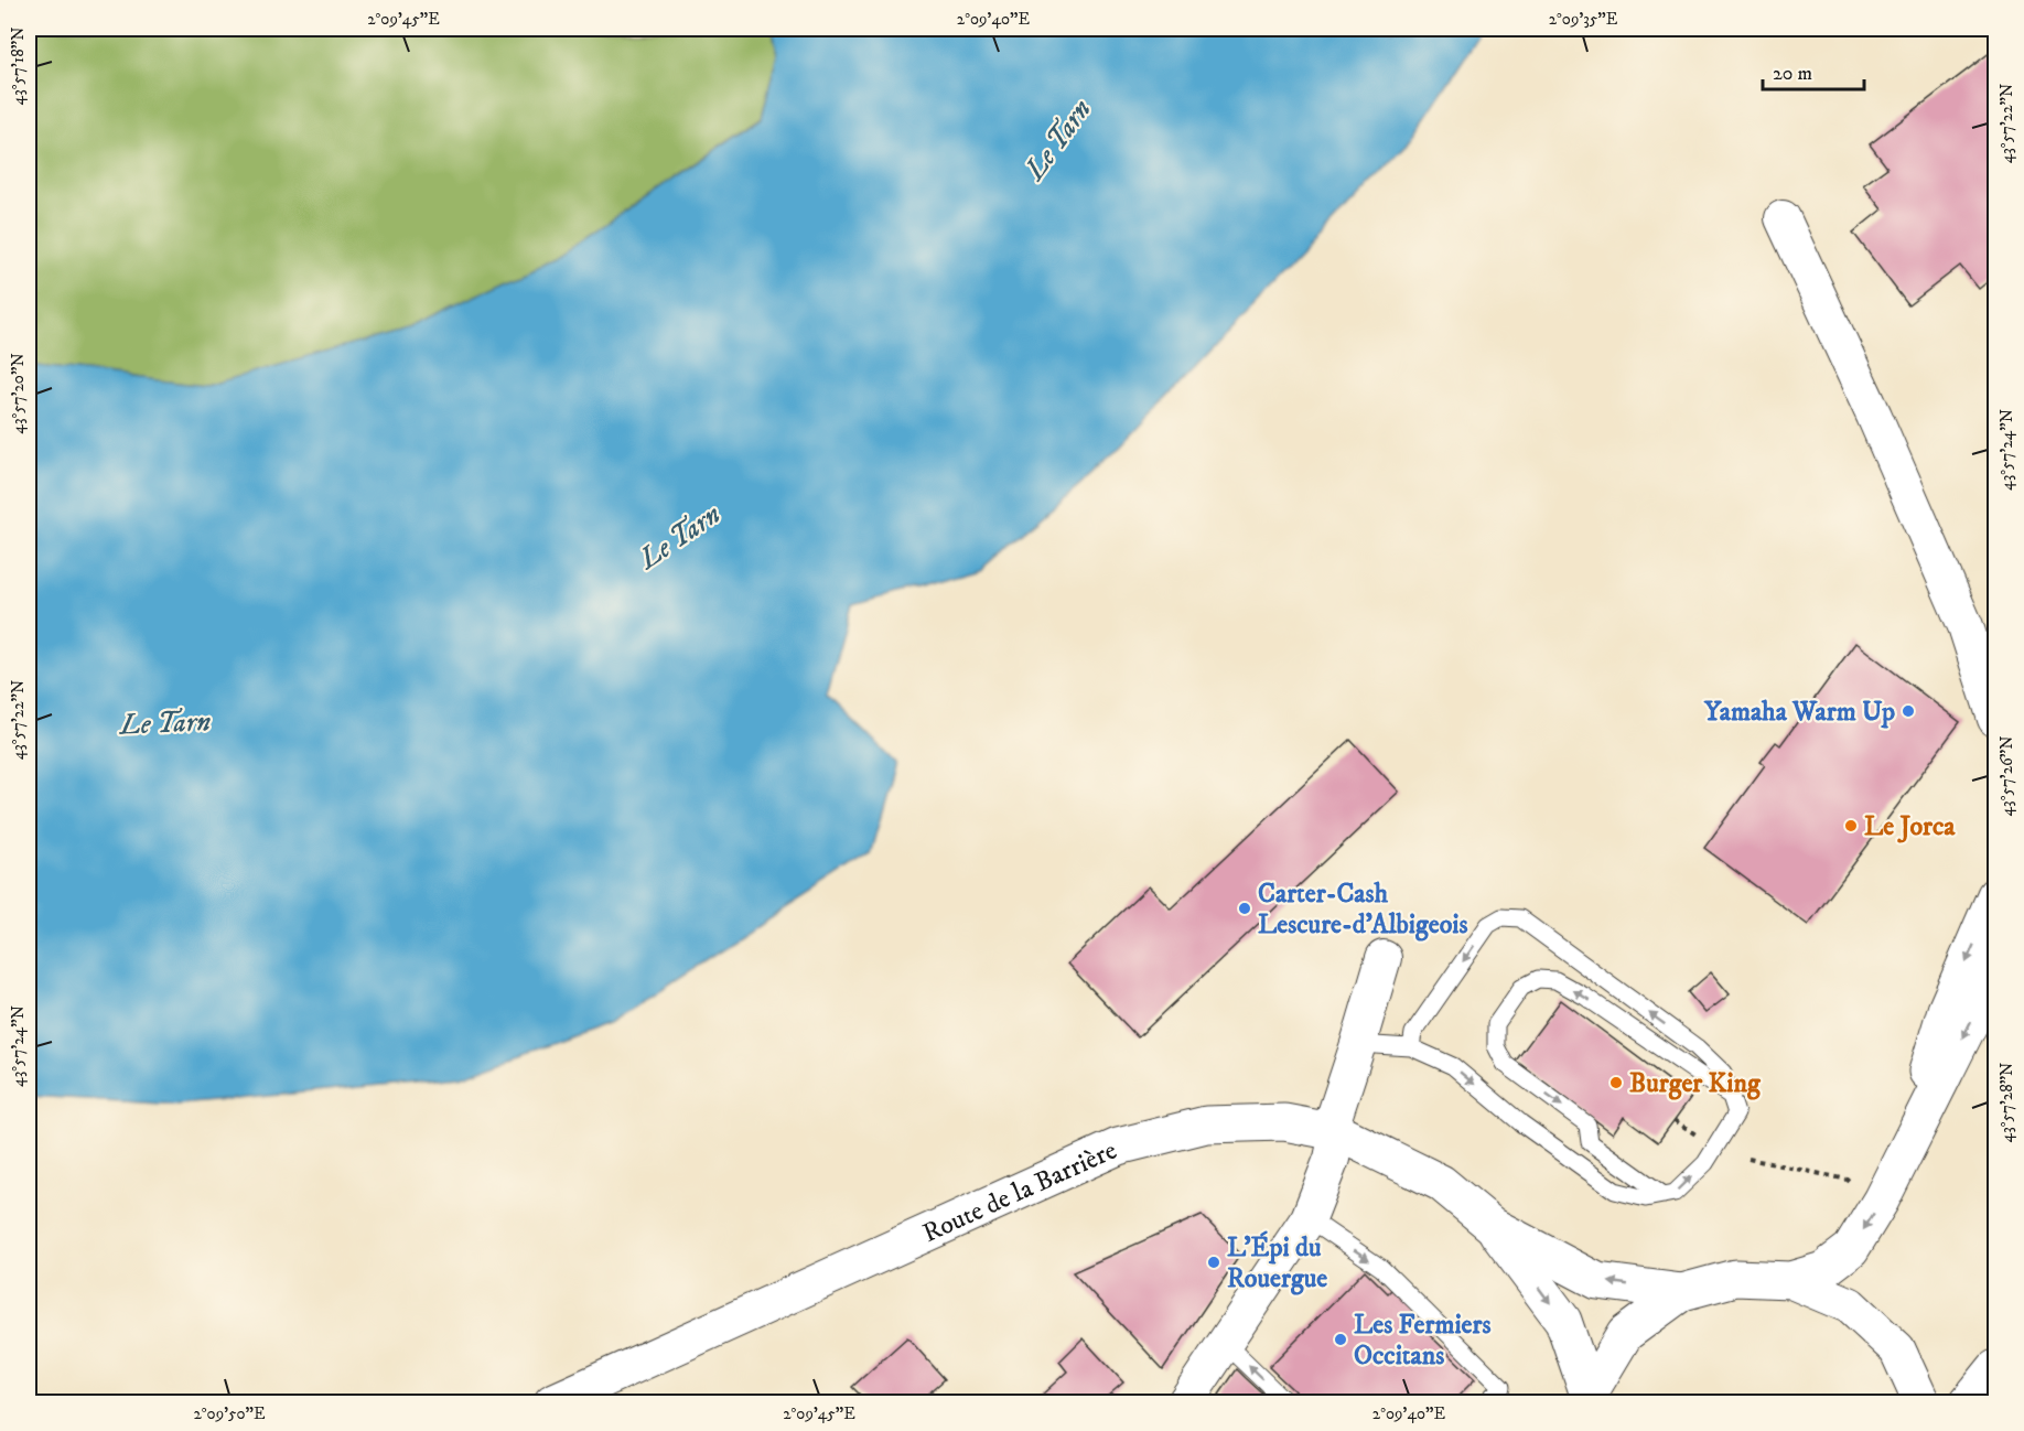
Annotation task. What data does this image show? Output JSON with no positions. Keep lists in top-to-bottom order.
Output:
{
  "streets": {
    "street": ["Route de la Barrière"]
  },
  "water": ["Le Tarn"],
  "places": [
    "Yamaha Warm Up",
    "Le Jorca",
    "Carter-Cash Lescure-d'Albigeois",
    "Burger King",
    "L'Épi du Rouergue",
    "Les Fermiers Occitans"
  ],
  "scale_bar": "20 m",
  "coordinates": [
    "2°09'45\"E",
    "2°09'40\"E",
    "2°09'35\"E",
    "43°57'18\"N",
    "43°57'22\"N",
    "43°57'20\"N",
    "43°57'24\"N",
    "43°57'26\"N",
    "43°57'28\"N",
    "2°09'50\"E"
  ]
}
